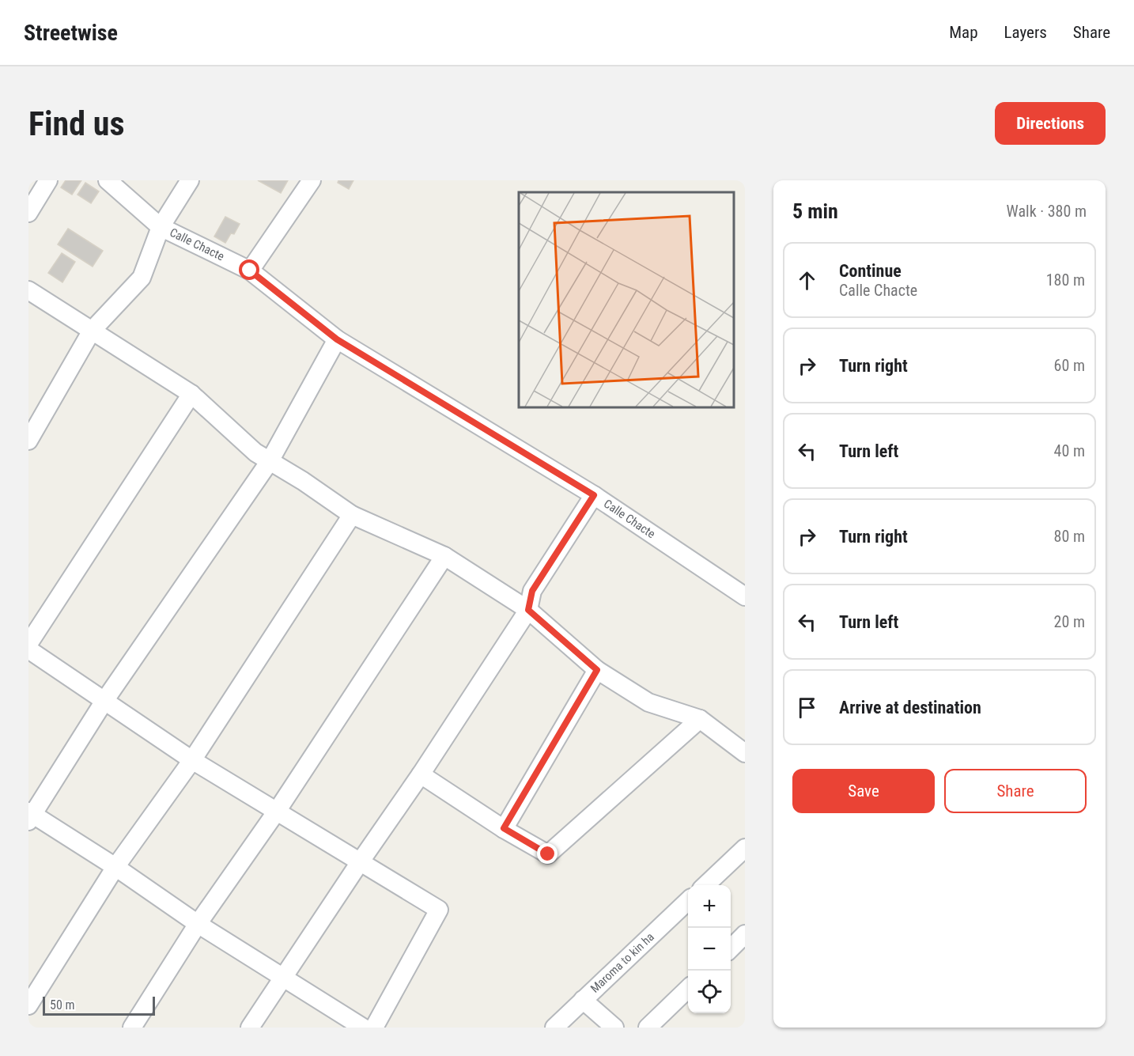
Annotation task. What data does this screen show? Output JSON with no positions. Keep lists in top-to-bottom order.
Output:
{
  "streets": {
    "street": ["Calle Chacte", "Maroma to kin ha"]
  },
  "scale_bar": "50 m",
  "page": {
    "header": "Streetwise",
    "nav": ["Map", "Layers", "Share"],
    "buttons": [
      "Directions",
      ["Save", "Share"]
    ],
    "title": "Find us",
    "heading": ["5 min", "Walk · 380 m"],
    "list": [
      ["Continue", "Calle Chacte", "180 m"],
      ["Turn right", "60 m"],
      ["Turn left", "40 m"],
      ["Turn right", "80 m"],
      ["Turn left", "20 m"],
      "Arrive at destination"
    ],
    "map_buttons": ["+", "−"],
    "scale": "50 m"
  }
}
